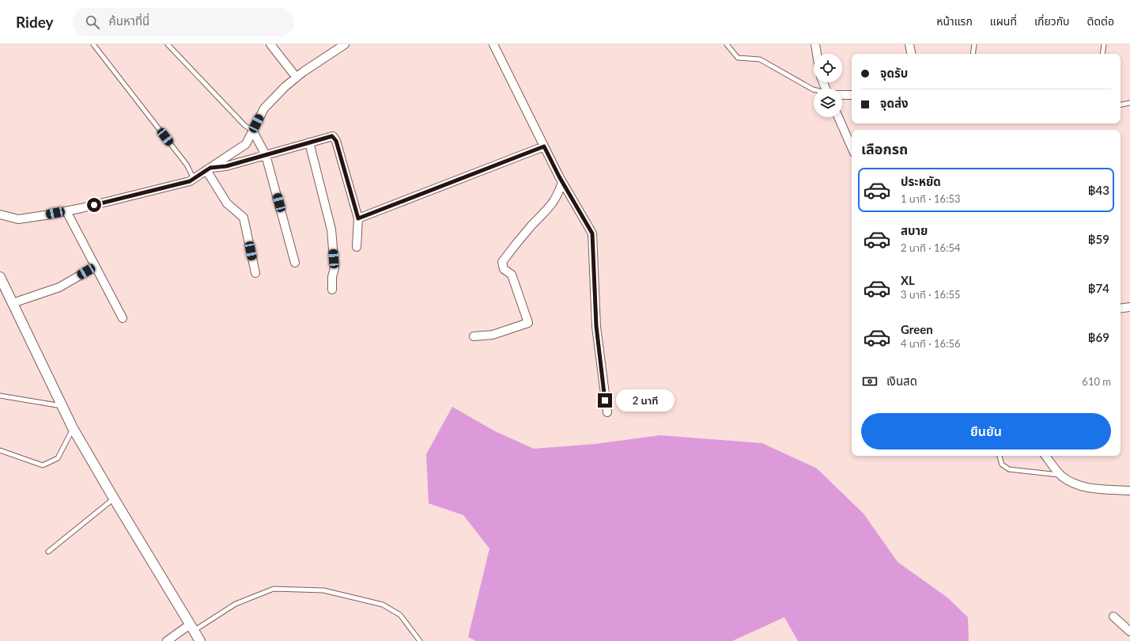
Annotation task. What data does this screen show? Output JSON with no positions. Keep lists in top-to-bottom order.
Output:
{
  "page": {
    "header": "Ridey",
    "search": "ค้นหาที่นี่",
    "nav": [
      "หน้าแรก",
      "แผนที่",
      "เกี่ยวกับ",
      "ติดต่อ"
    ],
    "banner": ["จุดรับ", "จุดส่ง"],
    "heading": "เลือกรถ",
    "list": [
      {
        "name": "ประหยัด",
        "note": "1 นาที · 16:53",
        "value": "฿43"
      },
      {
        "name": "สบาย",
        "note": "2 นาที · 16:54",
        "value": "฿59"
      },
      {
        "name": "XL",
        "note": "3 นาที · 16:55",
        "value": "฿74"
      },
      {
        "name": "Green",
        "note": "4 นาที · 16:56",
        "value": "฿69"
      }
    ],
    "pay": ["เงินสด", "610 m"],
    "bubble": "2 นาที",
    "buttons": "ยืนยัน"
  }
}
